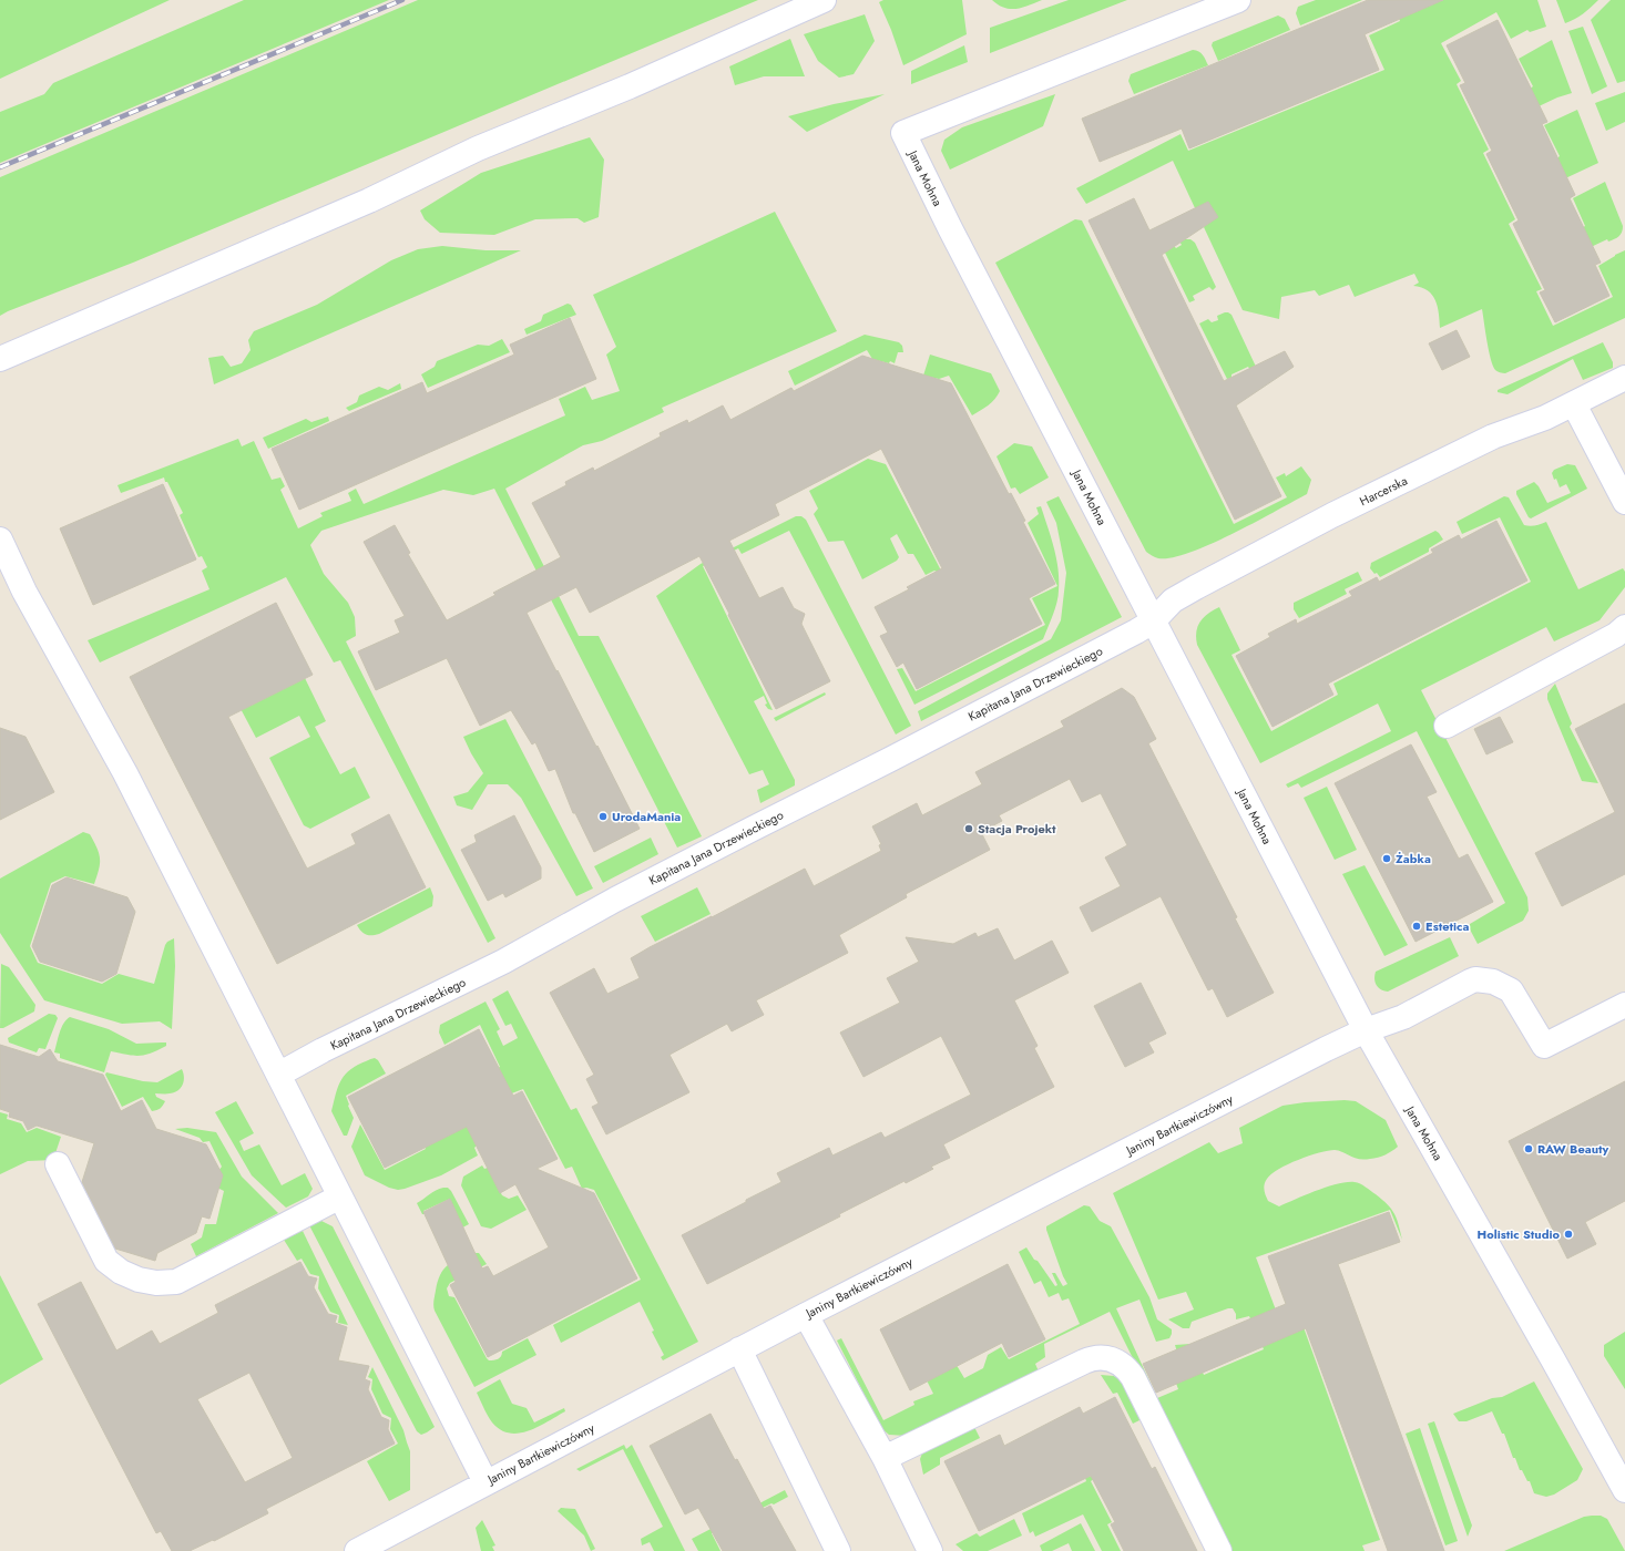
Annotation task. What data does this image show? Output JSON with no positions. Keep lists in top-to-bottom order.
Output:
{
  "streets": {
    "street": [
      "Jana Mohna",
      "Harcerska",
      "Kapitana Jana Drzewieckiego",
      "Janiny Bartkiewiczówny"
    ]
  },
  "crossings": [
    ["Jana Mohna", "Harcerska"],
    ["Jana Mohna", "Kapitana Jana Drzewieckiego"],
    ["Jana Mohna", "Janiny Bartkiewiczówny"],
    ["Harcerska", "Kapitana Jana Drzewieckiego"]
  ],
  "places": [
    "UrodaMania",
    "Stacja Projekt",
    "Żabka",
    "Estetica",
    "RAW Beauty",
    "Holistic Studio"
  ]
}
